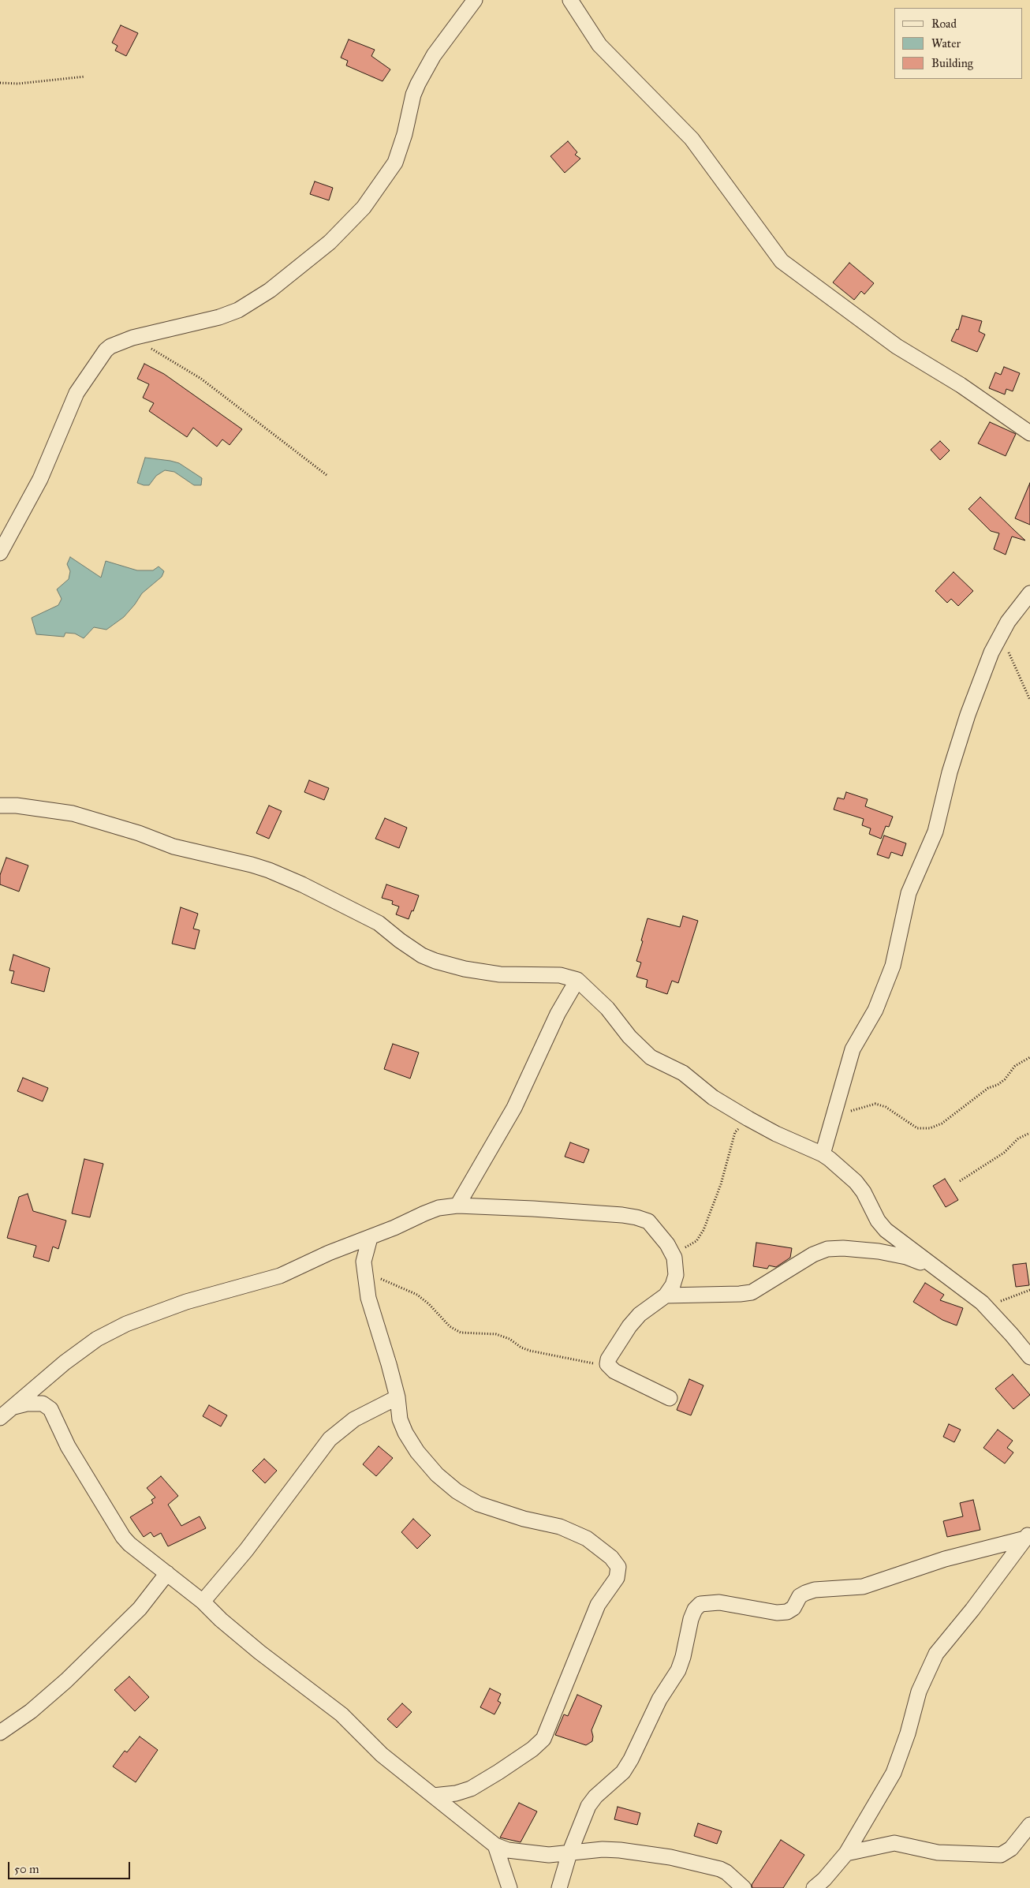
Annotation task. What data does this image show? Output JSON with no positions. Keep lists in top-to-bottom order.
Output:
{
  "legend": ["Road", "Water", "Building"],
  "scale_bar": "50 m"
}
